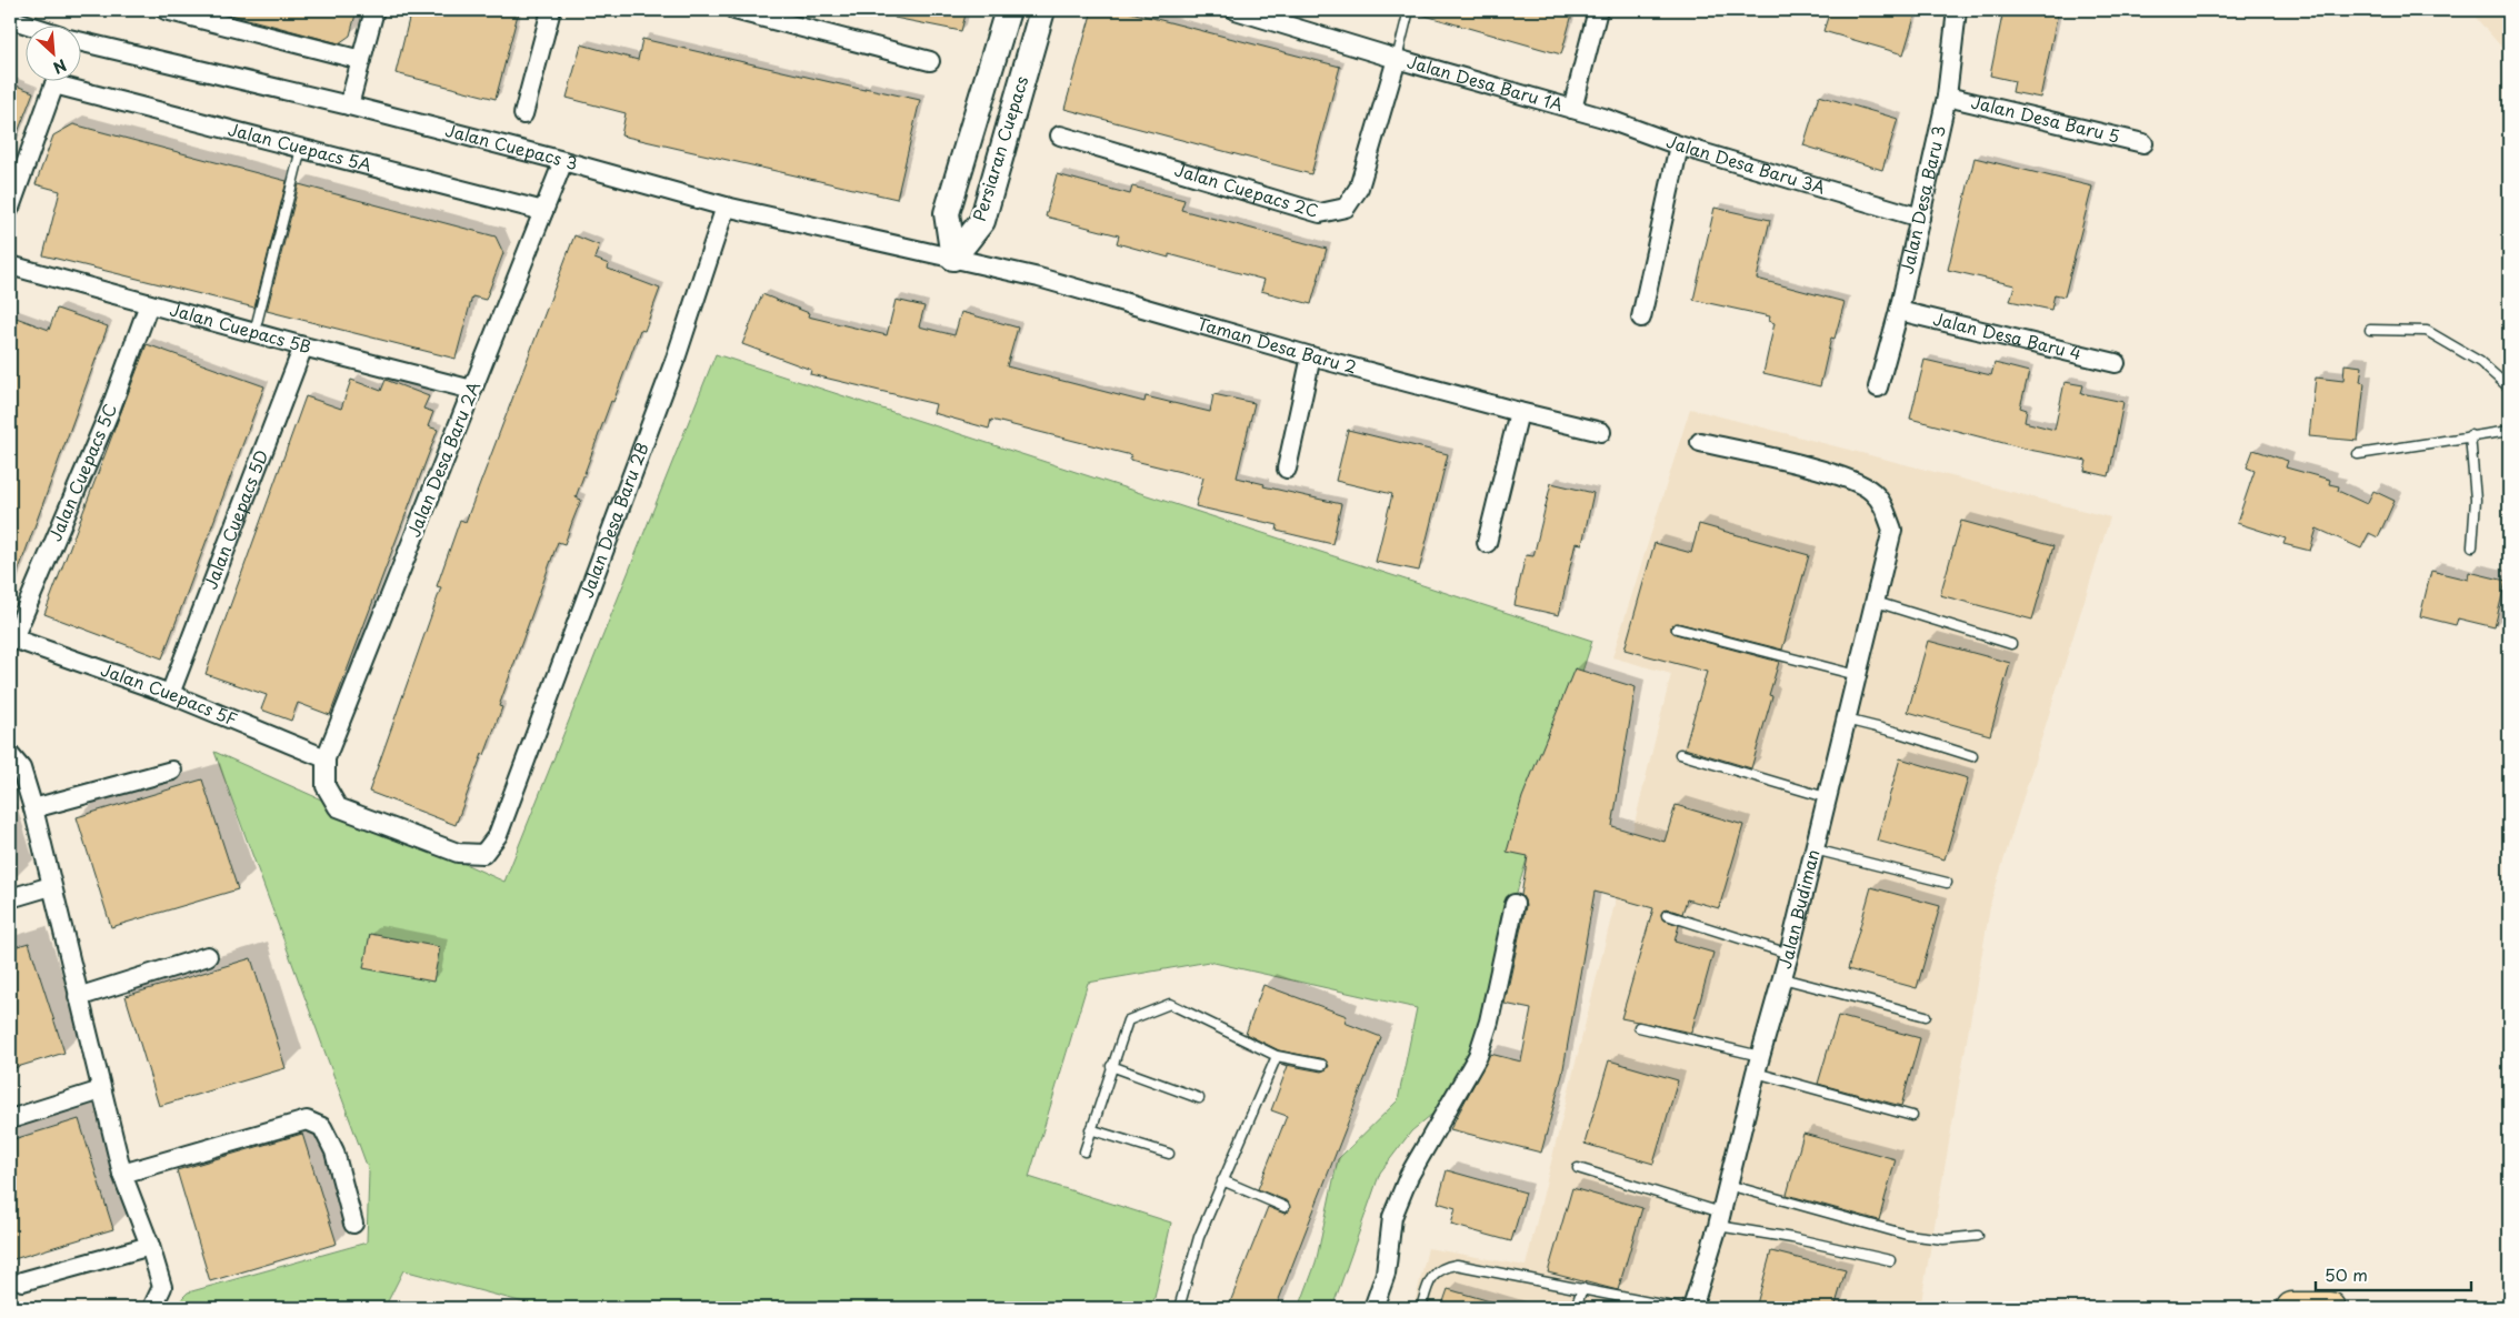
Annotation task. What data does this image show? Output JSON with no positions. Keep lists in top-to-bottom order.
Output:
{
  "streets": {
    "street": [
      "Jalan Desa Baru 1A",
      "Jalan Desa Baru 5",
      "Jalan Cuepacs 5A",
      "Jalan Cuepacs 3",
      "Persiaran Cuepacs",
      "Jalan Desa Baru 3A",
      "Jalan Cuepacs 2C",
      "Jalan Desa Baru 3",
      "Jalan Cuepacs 5B",
      "Jalan Desa Baru 4",
      "Taman Desa Baru 2",
      "Jalan Desa Baru 2A",
      "Jalan Cuepacs 5C",
      "Jalan Cuepacs 5D",
      "Jalan Desa Baru 2B",
      "Jalan Cuepacs 5F",
      "Jalan Budiman"
    ]
  },
  "crossings": [
    ["Jalan Desa Baru 1A", "Jalan Desa Baru 3A"],
    ["Jalan Desa Baru 1A", "Jalan Cuepacs 2C"],
    ["Jalan Desa Baru 5", "Jalan Desa Baru 3"],
    ["Jalan Cuepacs 5A", "Jalan Desa Baru 2A"],
    ["Jalan Cuepacs 3", "Persiaran Cuepacs"],
    ["Jalan Cuepacs 3", "Taman Desa Baru 2"],
    ["Jalan Cuepacs 3", "Jalan Desa Baru 2A"],
    ["Jalan Cuepacs 3", "Jalan Desa Baru 2B"],
    ["Persiaran Cuepacs", "Taman Desa Baru 2"],
    ["Jalan Desa Baru 3A", "Jalan Desa Baru 3"],
    ["Jalan Desa Baru 3", "Jalan Desa Baru 4"],
    ["Jalan Cuepacs 5B", "Jalan Desa Baru 2A"],
    ["Jalan Cuepacs 5B", "Jalan Cuepacs 5C"],
    ["Jalan Cuepacs 5B", "Jalan Cuepacs 5D"],
    ["Jalan Desa Baru 2A", "Jalan Desa Baru 2B"],
    ["Jalan Desa Baru 2A", "Jalan Cuepacs 5F"],
    ["Jalan Cuepacs 5C", "Jalan Cuepacs 5F"],
    ["Jalan Cuepacs 5D", "Jalan Cuepacs 5F"],
    ["Jalan Desa Baru 2B", "Jalan Cuepacs 5F"]
  ],
  "scale_bar": "50 m",
  "north": "bottom right"
}
